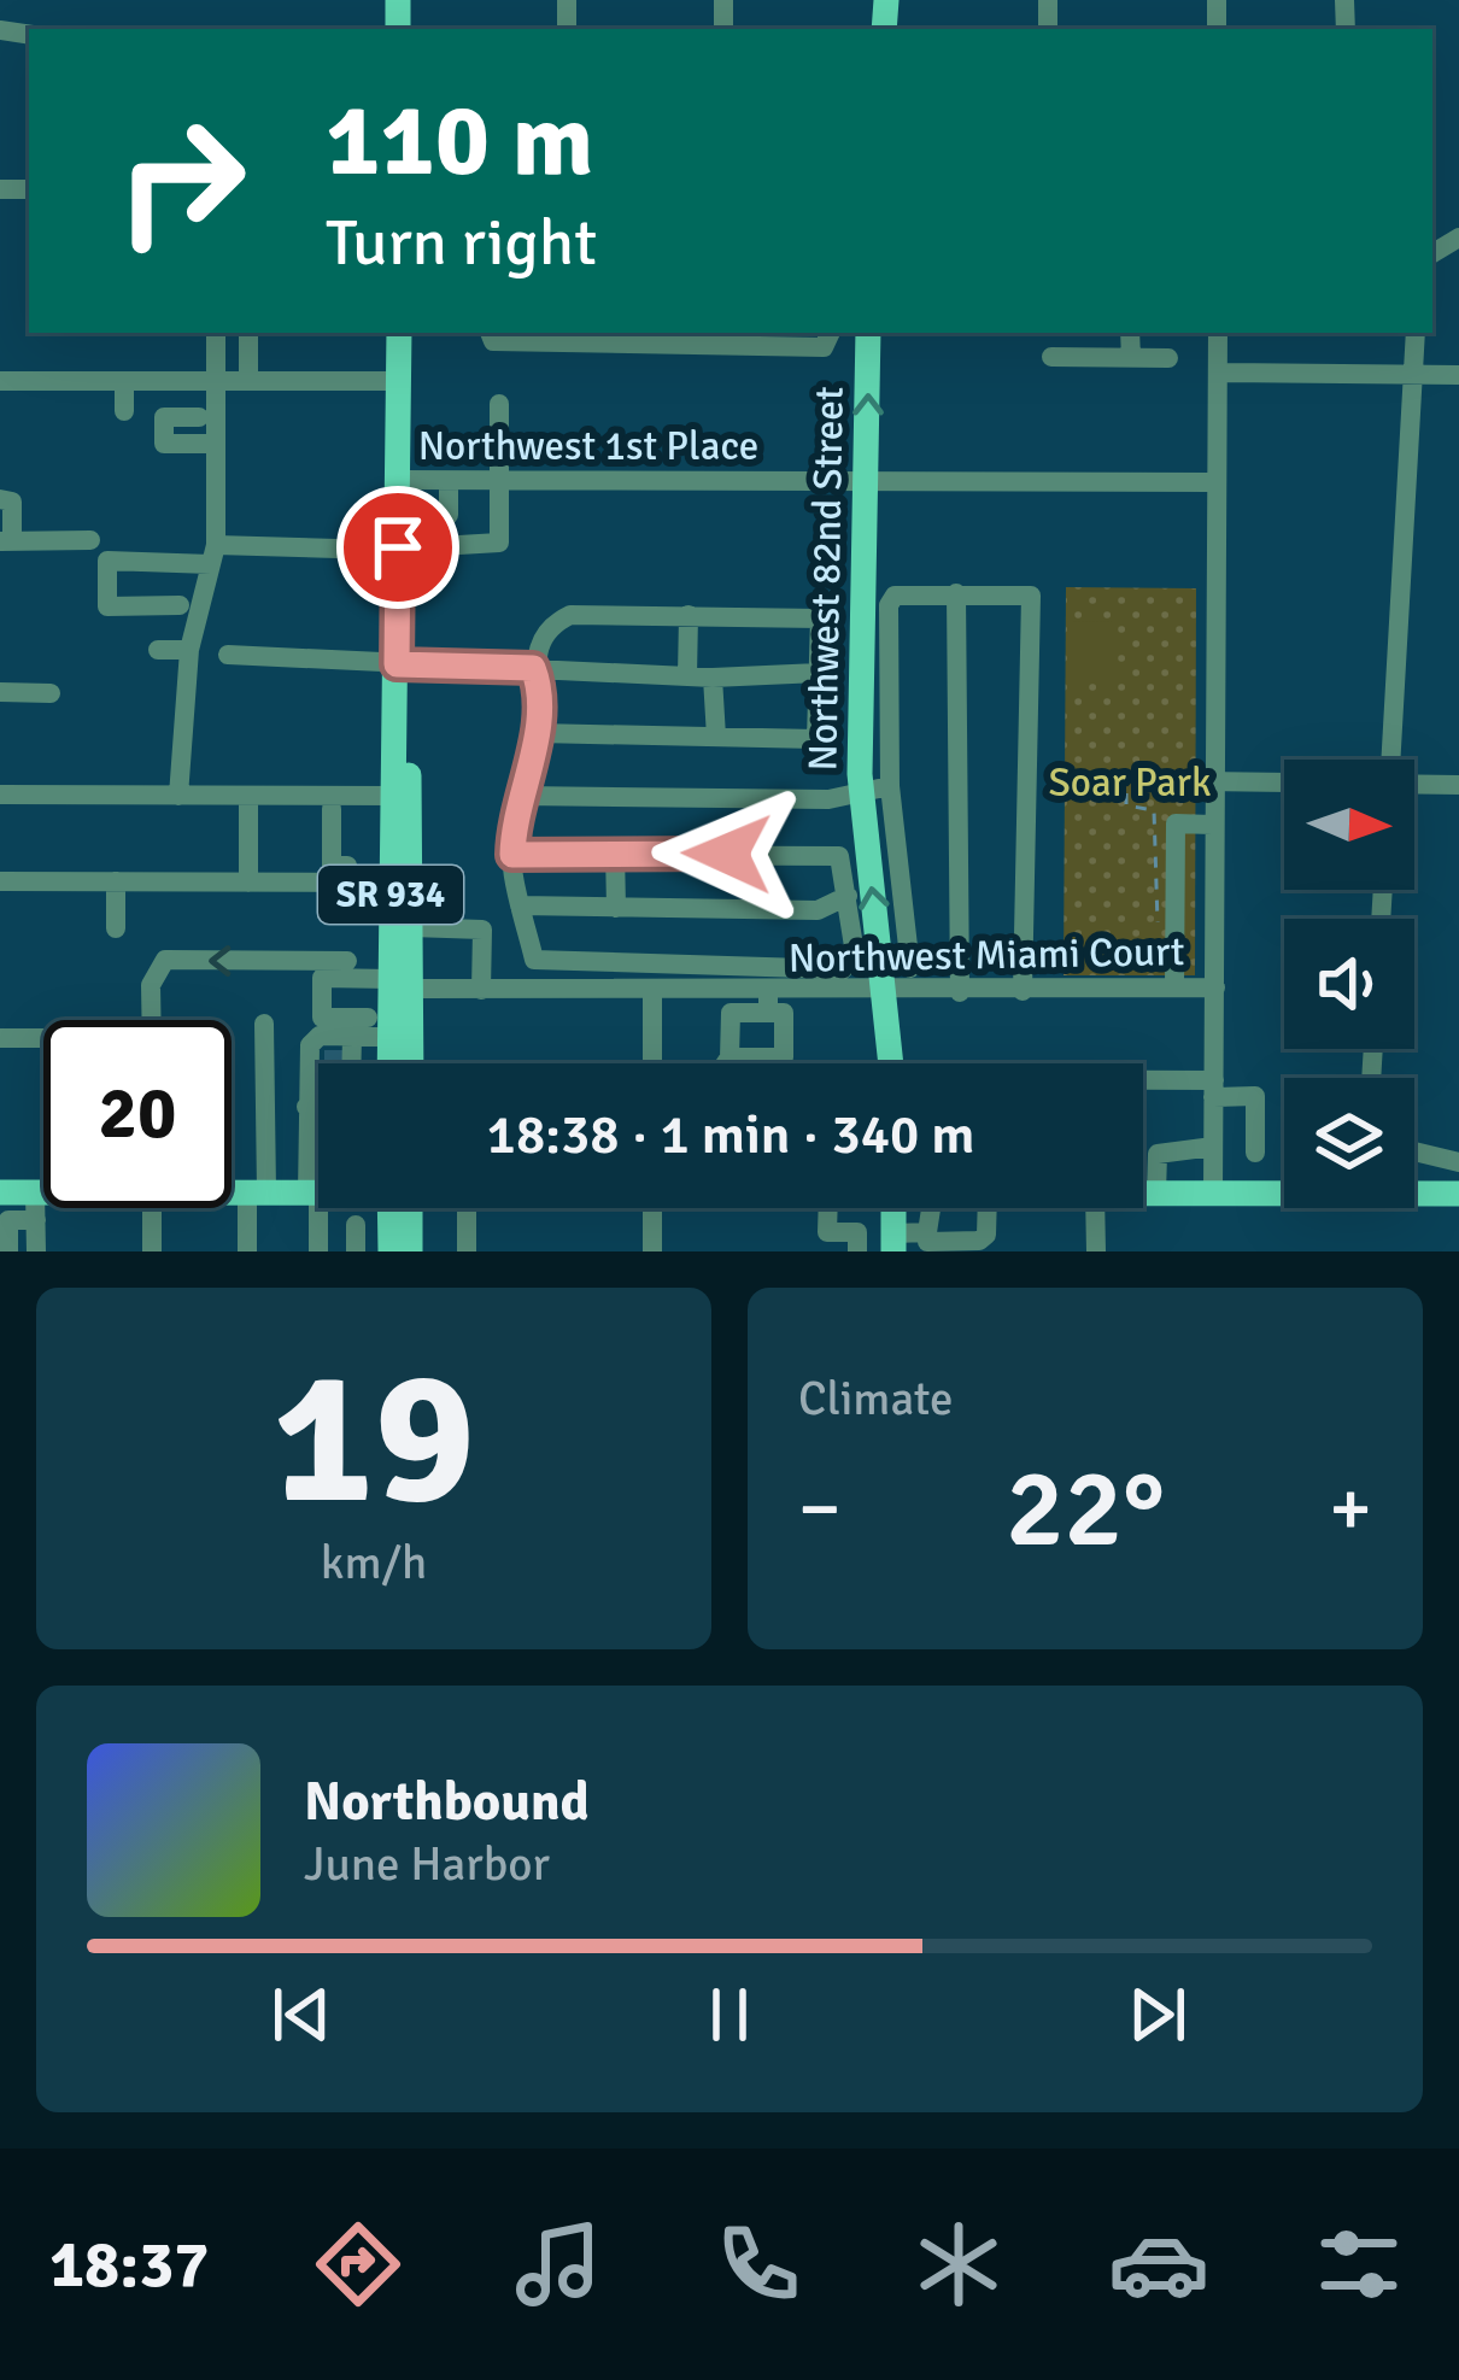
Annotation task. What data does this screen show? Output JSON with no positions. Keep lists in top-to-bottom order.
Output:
{
  "streets": {
    "main road": ["Northwest 82nd Street", "SR 934"],
    "street": ["Northwest 1st Place", "Northwest Miami Court"]
  },
  "crossings": [
    ["Northwest 1st Place", "Northwest 82nd Street"],
    ["Northwest 1st Place", "SR 934"],
    ["Northwest 82nd Street", "Northwest Miami Court"],
    ["SR 934", "Northwest Miami Court"]
  ],
  "one_way": ["Northwest 82nd Street"],
  "parks": ["Soar Park"],
  "north": "right",
  "page": {
    "turn": ["110 m", "Turn right"],
    "limit": "20",
    "trip": "18:38 · 1 min · 340 m",
    "tile": [
      ["19", "km/h"],
      "Climate"
    ],
    "heat": ["−", "22°", "+"],
    "song": ["Northbound", "June Harbor"],
    "tabs": "18:37"
  }
}
